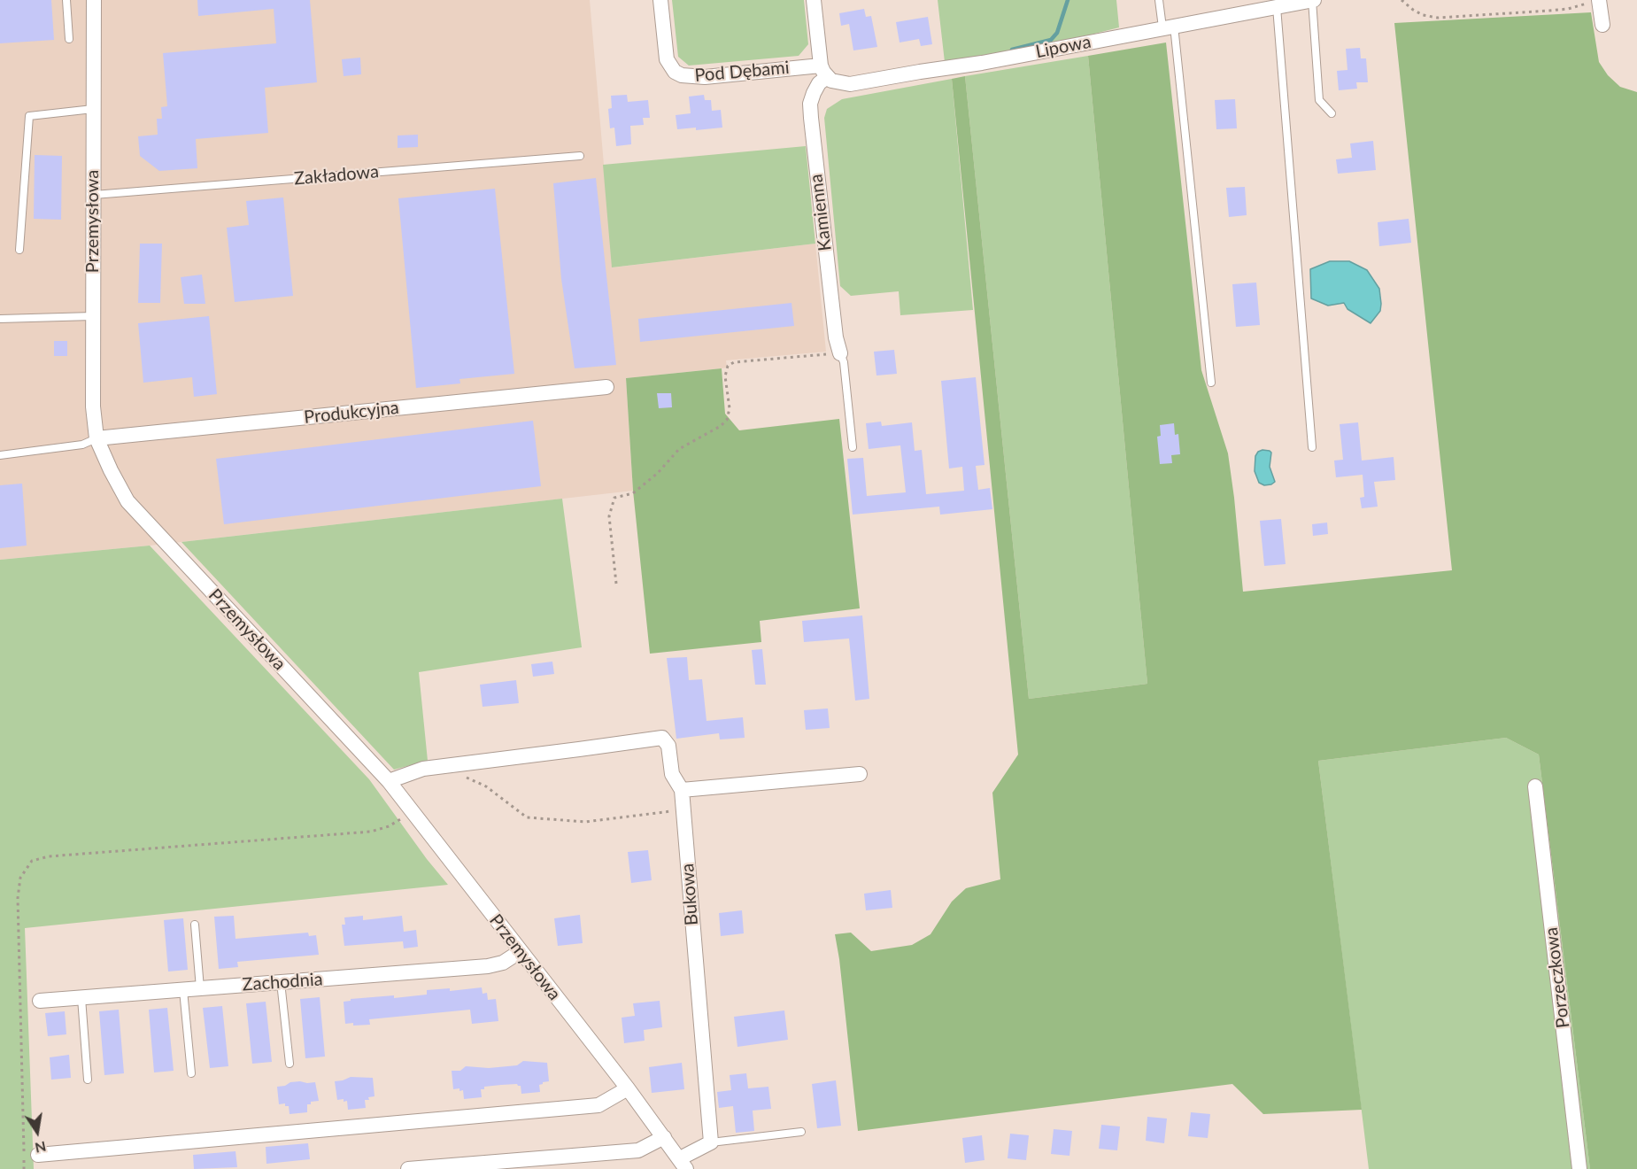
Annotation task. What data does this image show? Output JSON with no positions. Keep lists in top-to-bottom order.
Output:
{
  "streets": {
    "street": [
      "Lipowa",
      "Pod Dębami",
      "Kamienna",
      "Przemysłowa",
      "Produkcyjna",
      "Bukowa",
      "Porzeczkowa",
      "Zachodnia"
    ],
    "lane": ["Zakładowa"]
  },
  "crossings": [
    ["Lipowa", "Pod Dębami"],
    ["Lipowa", "Kamienna"],
    ["Pod Dębami", "Kamienna"],
    ["Zakładowa", "Przemysłowa"],
    ["Przemysłowa", "Produkcyjna"],
    ["Przemysłowa", "Zachodnia"]
  ],
  "north": "bottom"
}
